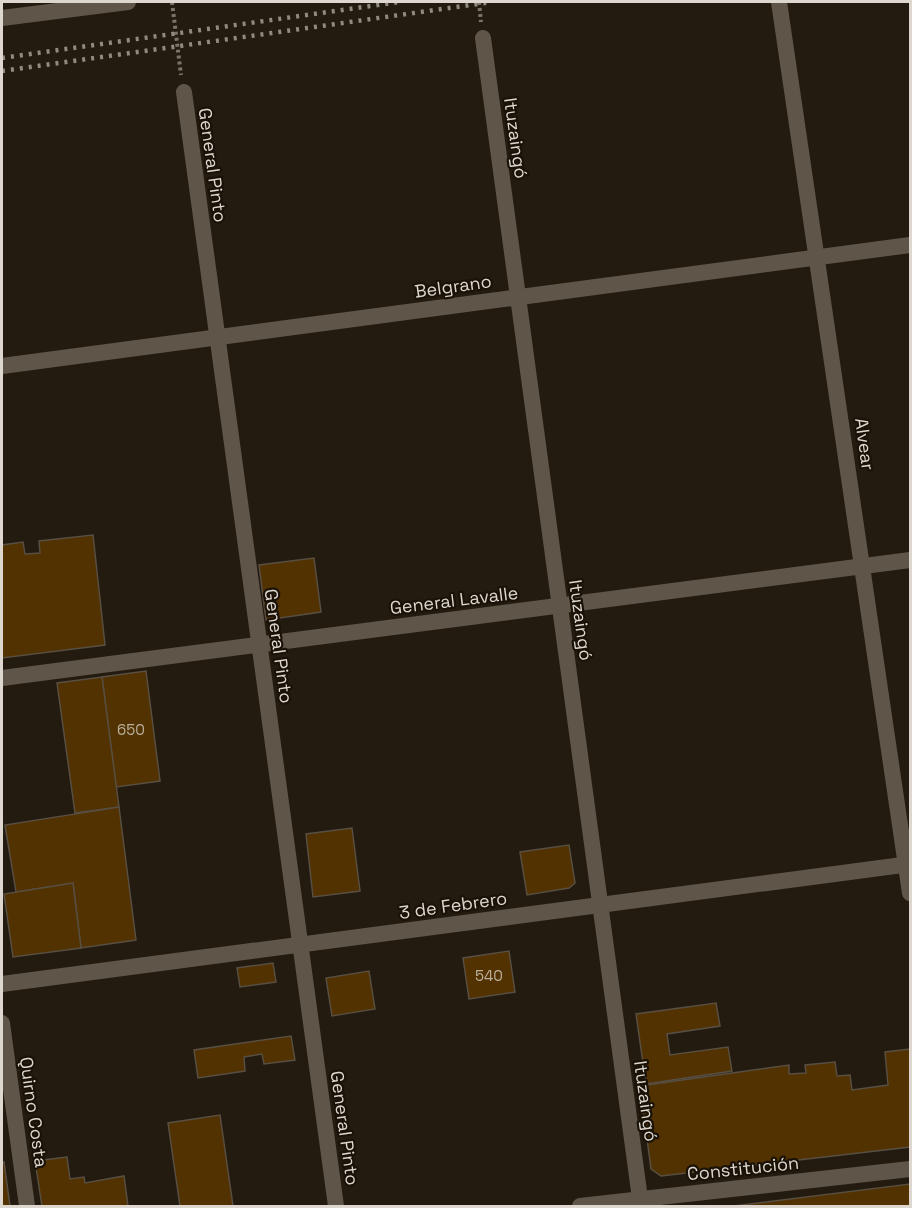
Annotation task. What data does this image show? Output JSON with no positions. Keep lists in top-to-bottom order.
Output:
{
  "streets": {
    "street": [
      "Ituzaingó",
      "General Pinto",
      "Belgrano",
      "Alvear",
      "General Lavalle",
      "3 de Febrero",
      "Quirno Costa",
      "Constitución"
    ]
  },
  "crossings": [
    ["Ituzaingó", "Belgrano"],
    ["Ituzaingó", "General Lavalle"],
    ["Ituzaingó", "3 de Febrero"],
    ["Ituzaingó", "Constitución"],
    ["General Pinto", "Belgrano"],
    ["General Pinto", "General Lavalle"],
    ["General Pinto", "3 de Febrero"],
    ["Belgrano", "Alvear"],
    ["Alvear", "General Lavalle"],
    ["Alvear", "3 de Febrero"]
  ],
  "house_numbers": ["650", "540"]
}
